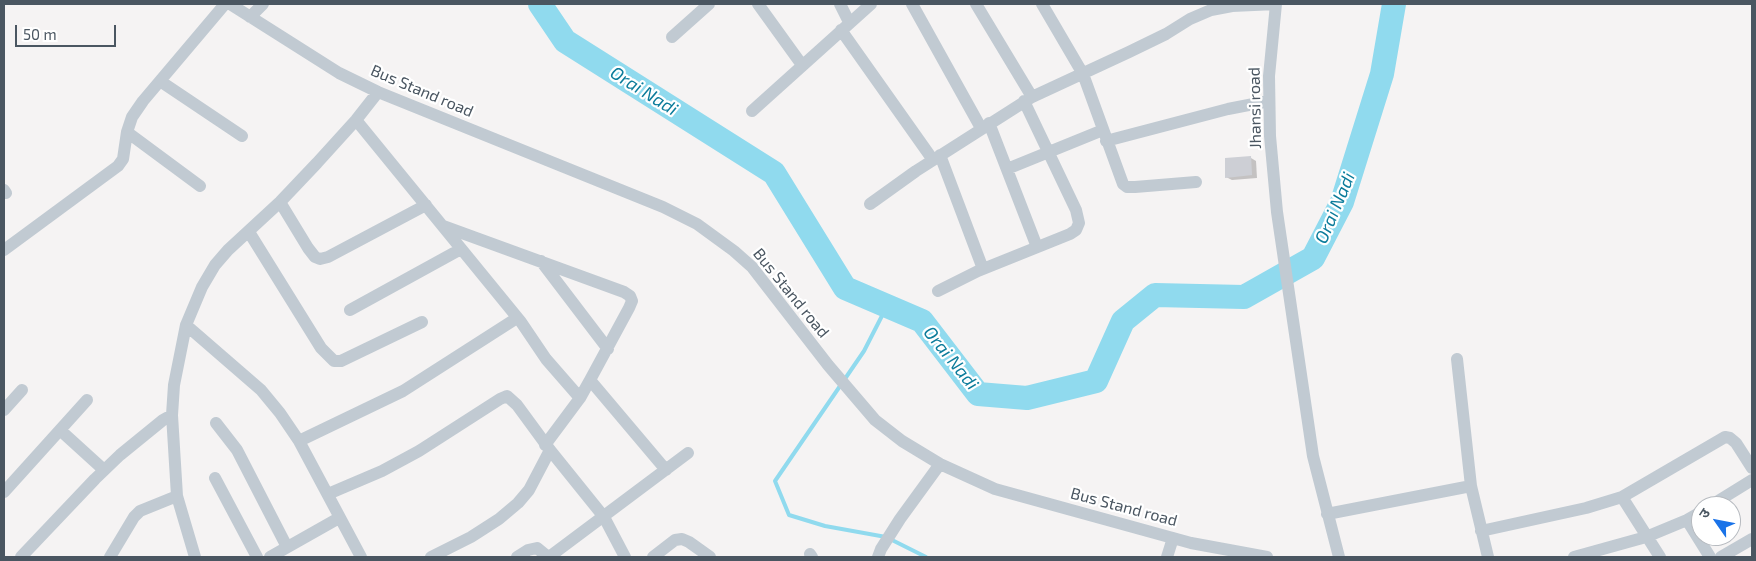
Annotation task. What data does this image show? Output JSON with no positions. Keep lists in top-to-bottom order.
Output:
{
  "streets": {
    "street": ["Bus Stand road", "Jhansi road"]
  },
  "water": ["Orai Nadi"],
  "scale_bar": "50 m",
  "north": "top left"
}
